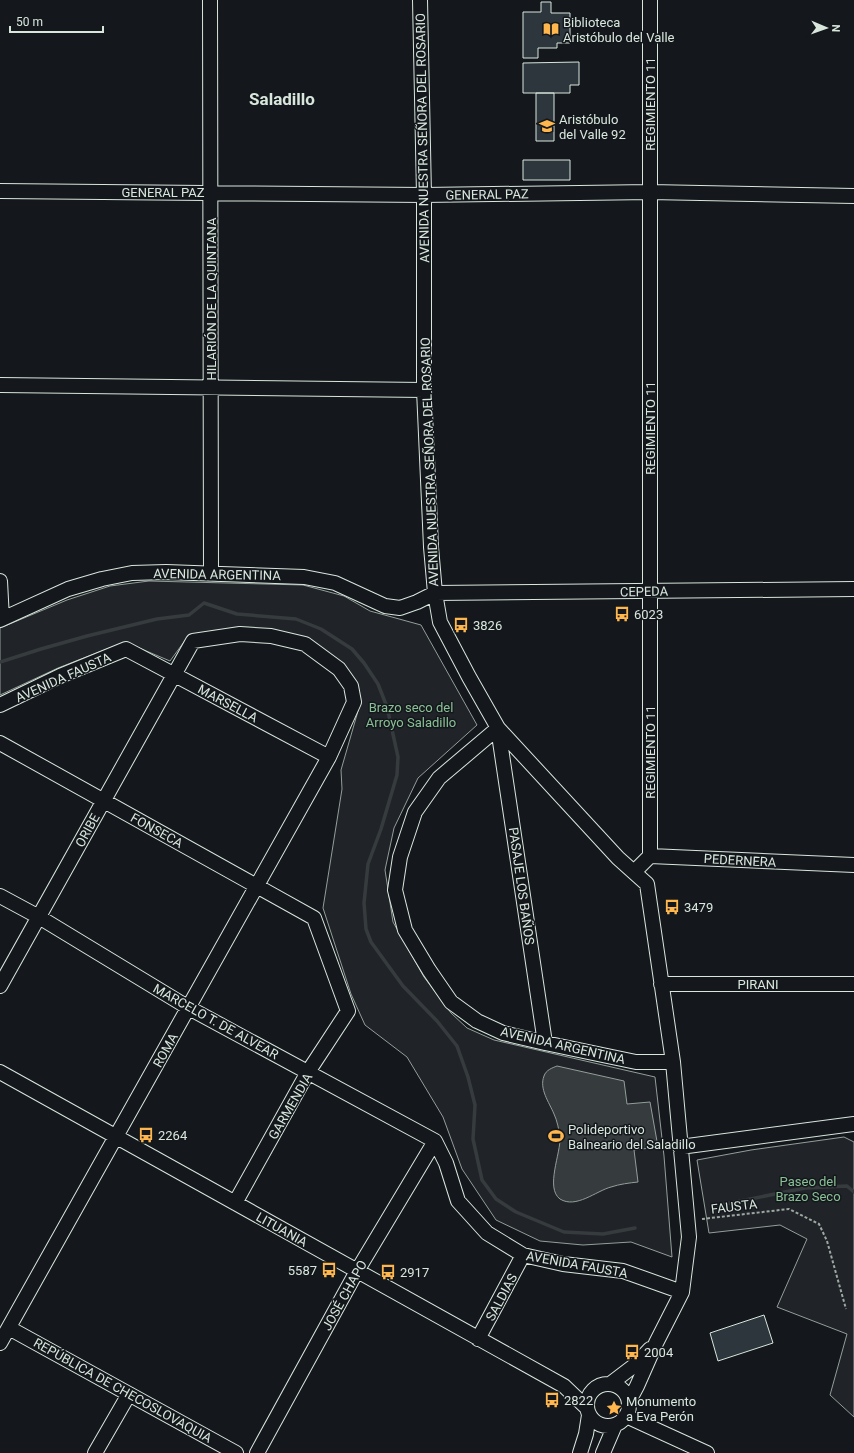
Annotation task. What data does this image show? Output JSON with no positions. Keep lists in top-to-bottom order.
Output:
{
  "streets": {
    "street": [
      "REGIMIENTO 11",
      "AVENIDA NUESTRA SEÑORA DEL ROSARIO",
      "GENERAL PAZ",
      "HILARIÓN DE LA QUINTANA",
      "AVENIDA ARGENTINA",
      "CEPEDA",
      "AVENIDA FAUSTA",
      "MARSELLA",
      "ORIBE",
      "FONSECA",
      "PEDERNERA",
      "PASAJE LOS BAÑOS",
      "PIRANI",
      "MARCELO T. DE ALVEAR",
      "ROMA",
      "GARMENDIA",
      "LITUANIA",
      "JOSÉ CHAPO",
      "SALDIAS",
      "REPÚBLICA DE CHECOSLOVAQUIA"
    ],
    "path": ["FAUSTA"]
  },
  "crossings": [
    ["REGIMIENTO 11", "GENERAL PAZ"],
    ["REGIMIENTO 11", "CEPEDA"],
    ["REGIMIENTO 11", "PEDERNERA"],
    ["AVENIDA NUESTRA SEÑORA DEL ROSARIO", "GENERAL PAZ"],
    ["AVENIDA NUESTRA SEÑORA DEL ROSARIO", "AVENIDA ARGENTINA"],
    ["AVENIDA NUESTRA SEÑORA DEL ROSARIO", "CEPEDA"],
    ["AVENIDA NUESTRA SEÑORA DEL ROSARIO", "AVENIDA FAUSTA"],
    ["AVENIDA NUESTRA SEÑORA DEL ROSARIO", "PASAJE LOS BAÑOS"],
    ["AVENIDA NUESTRA SEÑORA DEL ROSARIO", "PIRANI"],
    ["AVENIDA NUESTRA SEÑORA DEL ROSARIO", "LITUANIA"],
    ["GENERAL PAZ", "HILARIÓN DE LA QUINTANA"],
    ["HILARIÓN DE LA QUINTANA", "AVENIDA ARGENTINA"],
    ["AVENIDA ARGENTINA", "CEPEDA"],
    ["AVENIDA ARGENTINA", "PASAJE LOS BAÑOS"],
    ["AVENIDA FAUSTA", "MARSELLA"],
    ["AVENIDA FAUSTA", "MARCELO T. DE ALVEAR"],
    ["AVENIDA FAUSTA", "JOSÉ CHAPO"],
    ["AVENIDA FAUSTA", "SALDIAS"],
    ["MARSELLA", "ORIBE"],
    ["MARSELLA", "ROMA"],
    ["ORIBE", "FONSECA"],
    ["ORIBE", "MARCELO T. DE ALVEAR"],
    ["FONSECA", "ROMA"],
    ["FONSECA", "GARMENDIA"],
    ["MARCELO T. DE ALVEAR", "ROMA"],
    ["MARCELO T. DE ALVEAR", "GARMENDIA"],
    ["MARCELO T. DE ALVEAR", "JOSÉ CHAPO"],
    ["ROMA", "LITUANIA"],
    ["ROMA", "REPÚBLICA DE CHECOSLOVAQUIA"],
    ["GARMENDIA", "LITUANIA"],
    ["LITUANIA", "JOSÉ CHAPO"],
    ["LITUANIA", "SALDIAS"]
  ],
  "districts": ["Saladillo"],
  "parks": ["Brazo seco del Arroyo Saladillo", "Paseo del Brazo Seco"],
  "places": {
    "library": ["Biblioteca Aristóbulo del Valle"],
    "school or university": ["Aristóbulo del Valle 92"],
    "bus stop": [
      "6023",
      "3826",
      "3479",
      "2264",
      "5587",
      "2917",
      "2004",
      "2822"
    ],
    "sports": ["Polideportivo Balneario del Saladillo"],
    "place": ["Monumento a Eva Perón"]
  },
  "scale_bar": "50 m",
  "north": "right"
}
